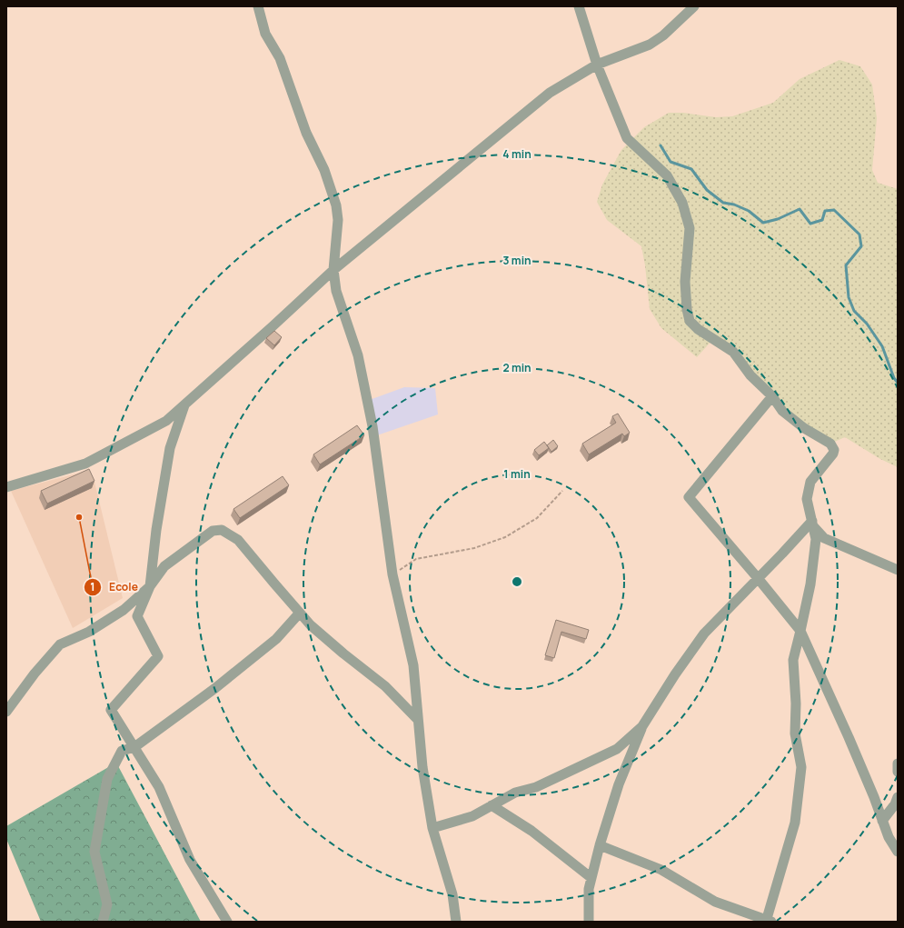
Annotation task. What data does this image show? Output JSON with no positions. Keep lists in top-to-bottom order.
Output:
{
  "places": ["Ecole"],
  "rings": [
    "4 min",
    "3 min",
    "2 min",
    "1 min"
  ]
}
